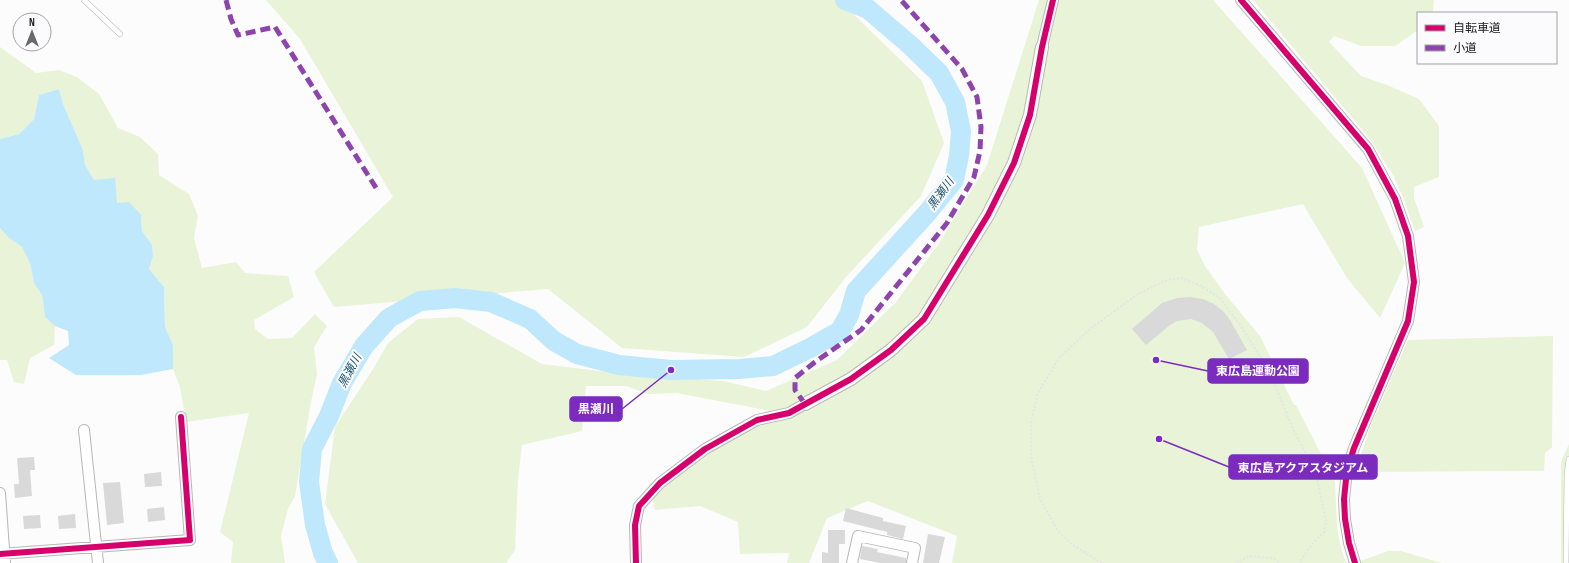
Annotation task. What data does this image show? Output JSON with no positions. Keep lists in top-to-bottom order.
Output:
{
  "water": ["黒瀬川"],
  "places": ["東広島運動公園", "黒瀬川", "東広島アクアスタジアム"],
  "legend": ["自転車道", "小道"],
  "north": "top"
}
